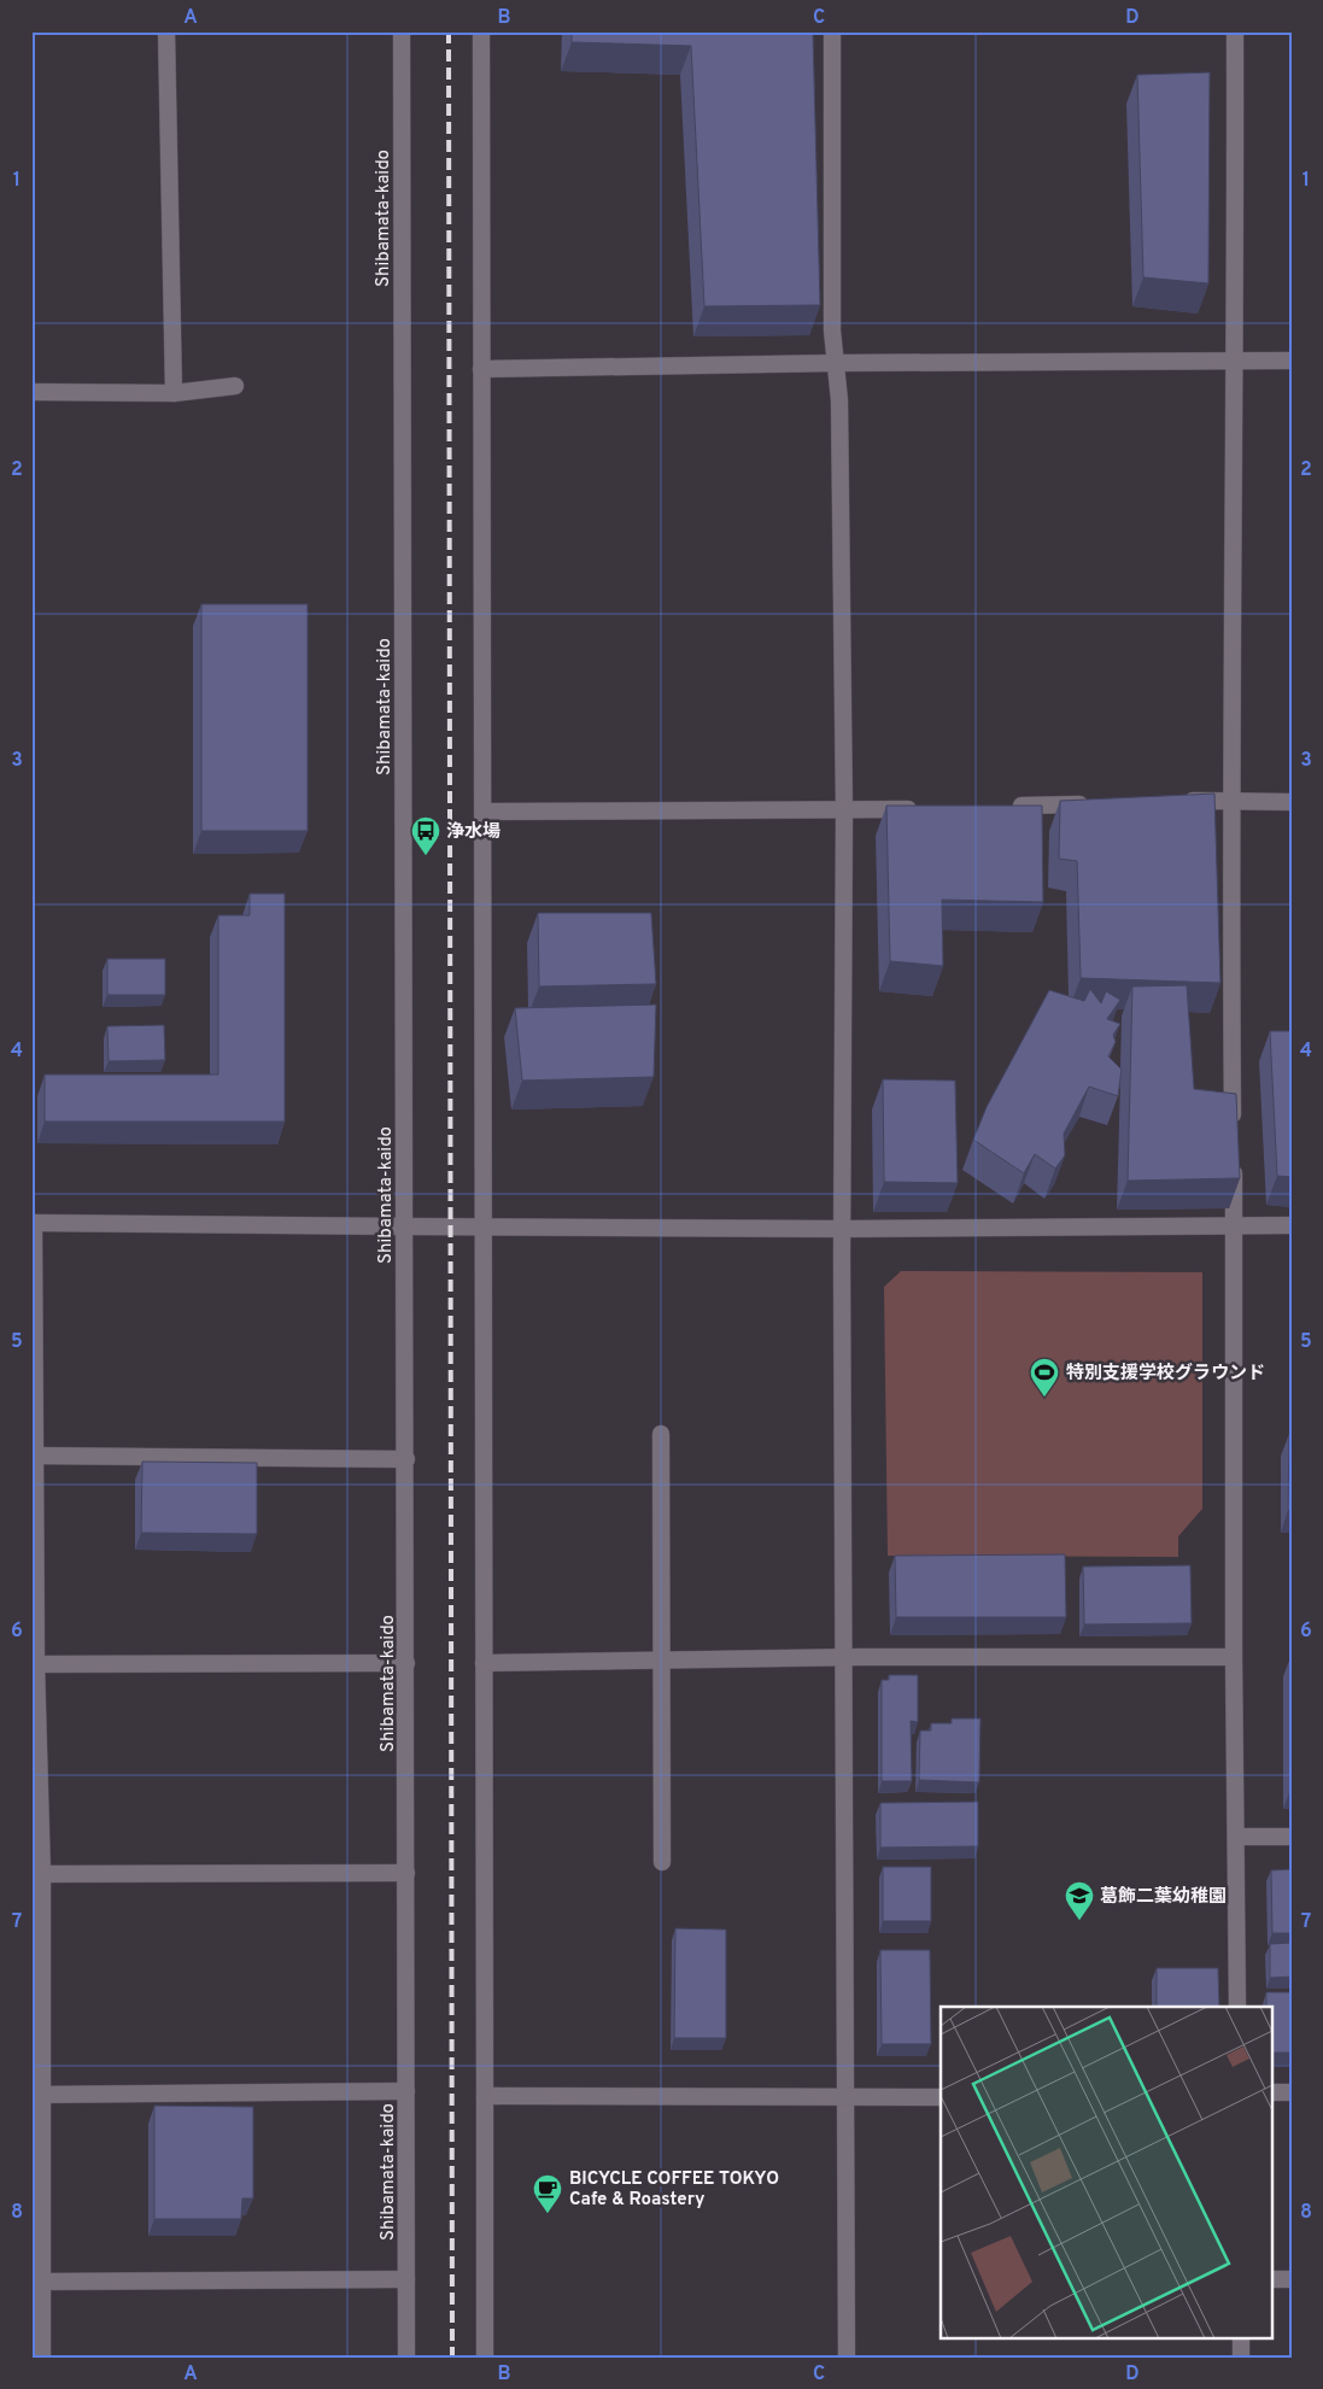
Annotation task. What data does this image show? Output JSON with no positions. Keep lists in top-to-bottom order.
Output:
{
  "streets": {
    "street": ["Shibamata-kaido"]
  },
  "places": {
    "bus stop": ["浄水場"],
    "sports": ["特別支援学校グラウンド"],
    "school or university": ["葛飾二葉幼稚園"],
    "cafe": ["BICYCLE COFFEE TOKYO Cafe & Roastery"]
  },
  "grid": {
    "columns": [
      "A",
      "B",
      "C",
      "D"
    ],
    "rows": [
      "1",
      "2",
      "3",
      "4",
      "5",
      "6",
      "7",
      "8"
    ]
  }
}
